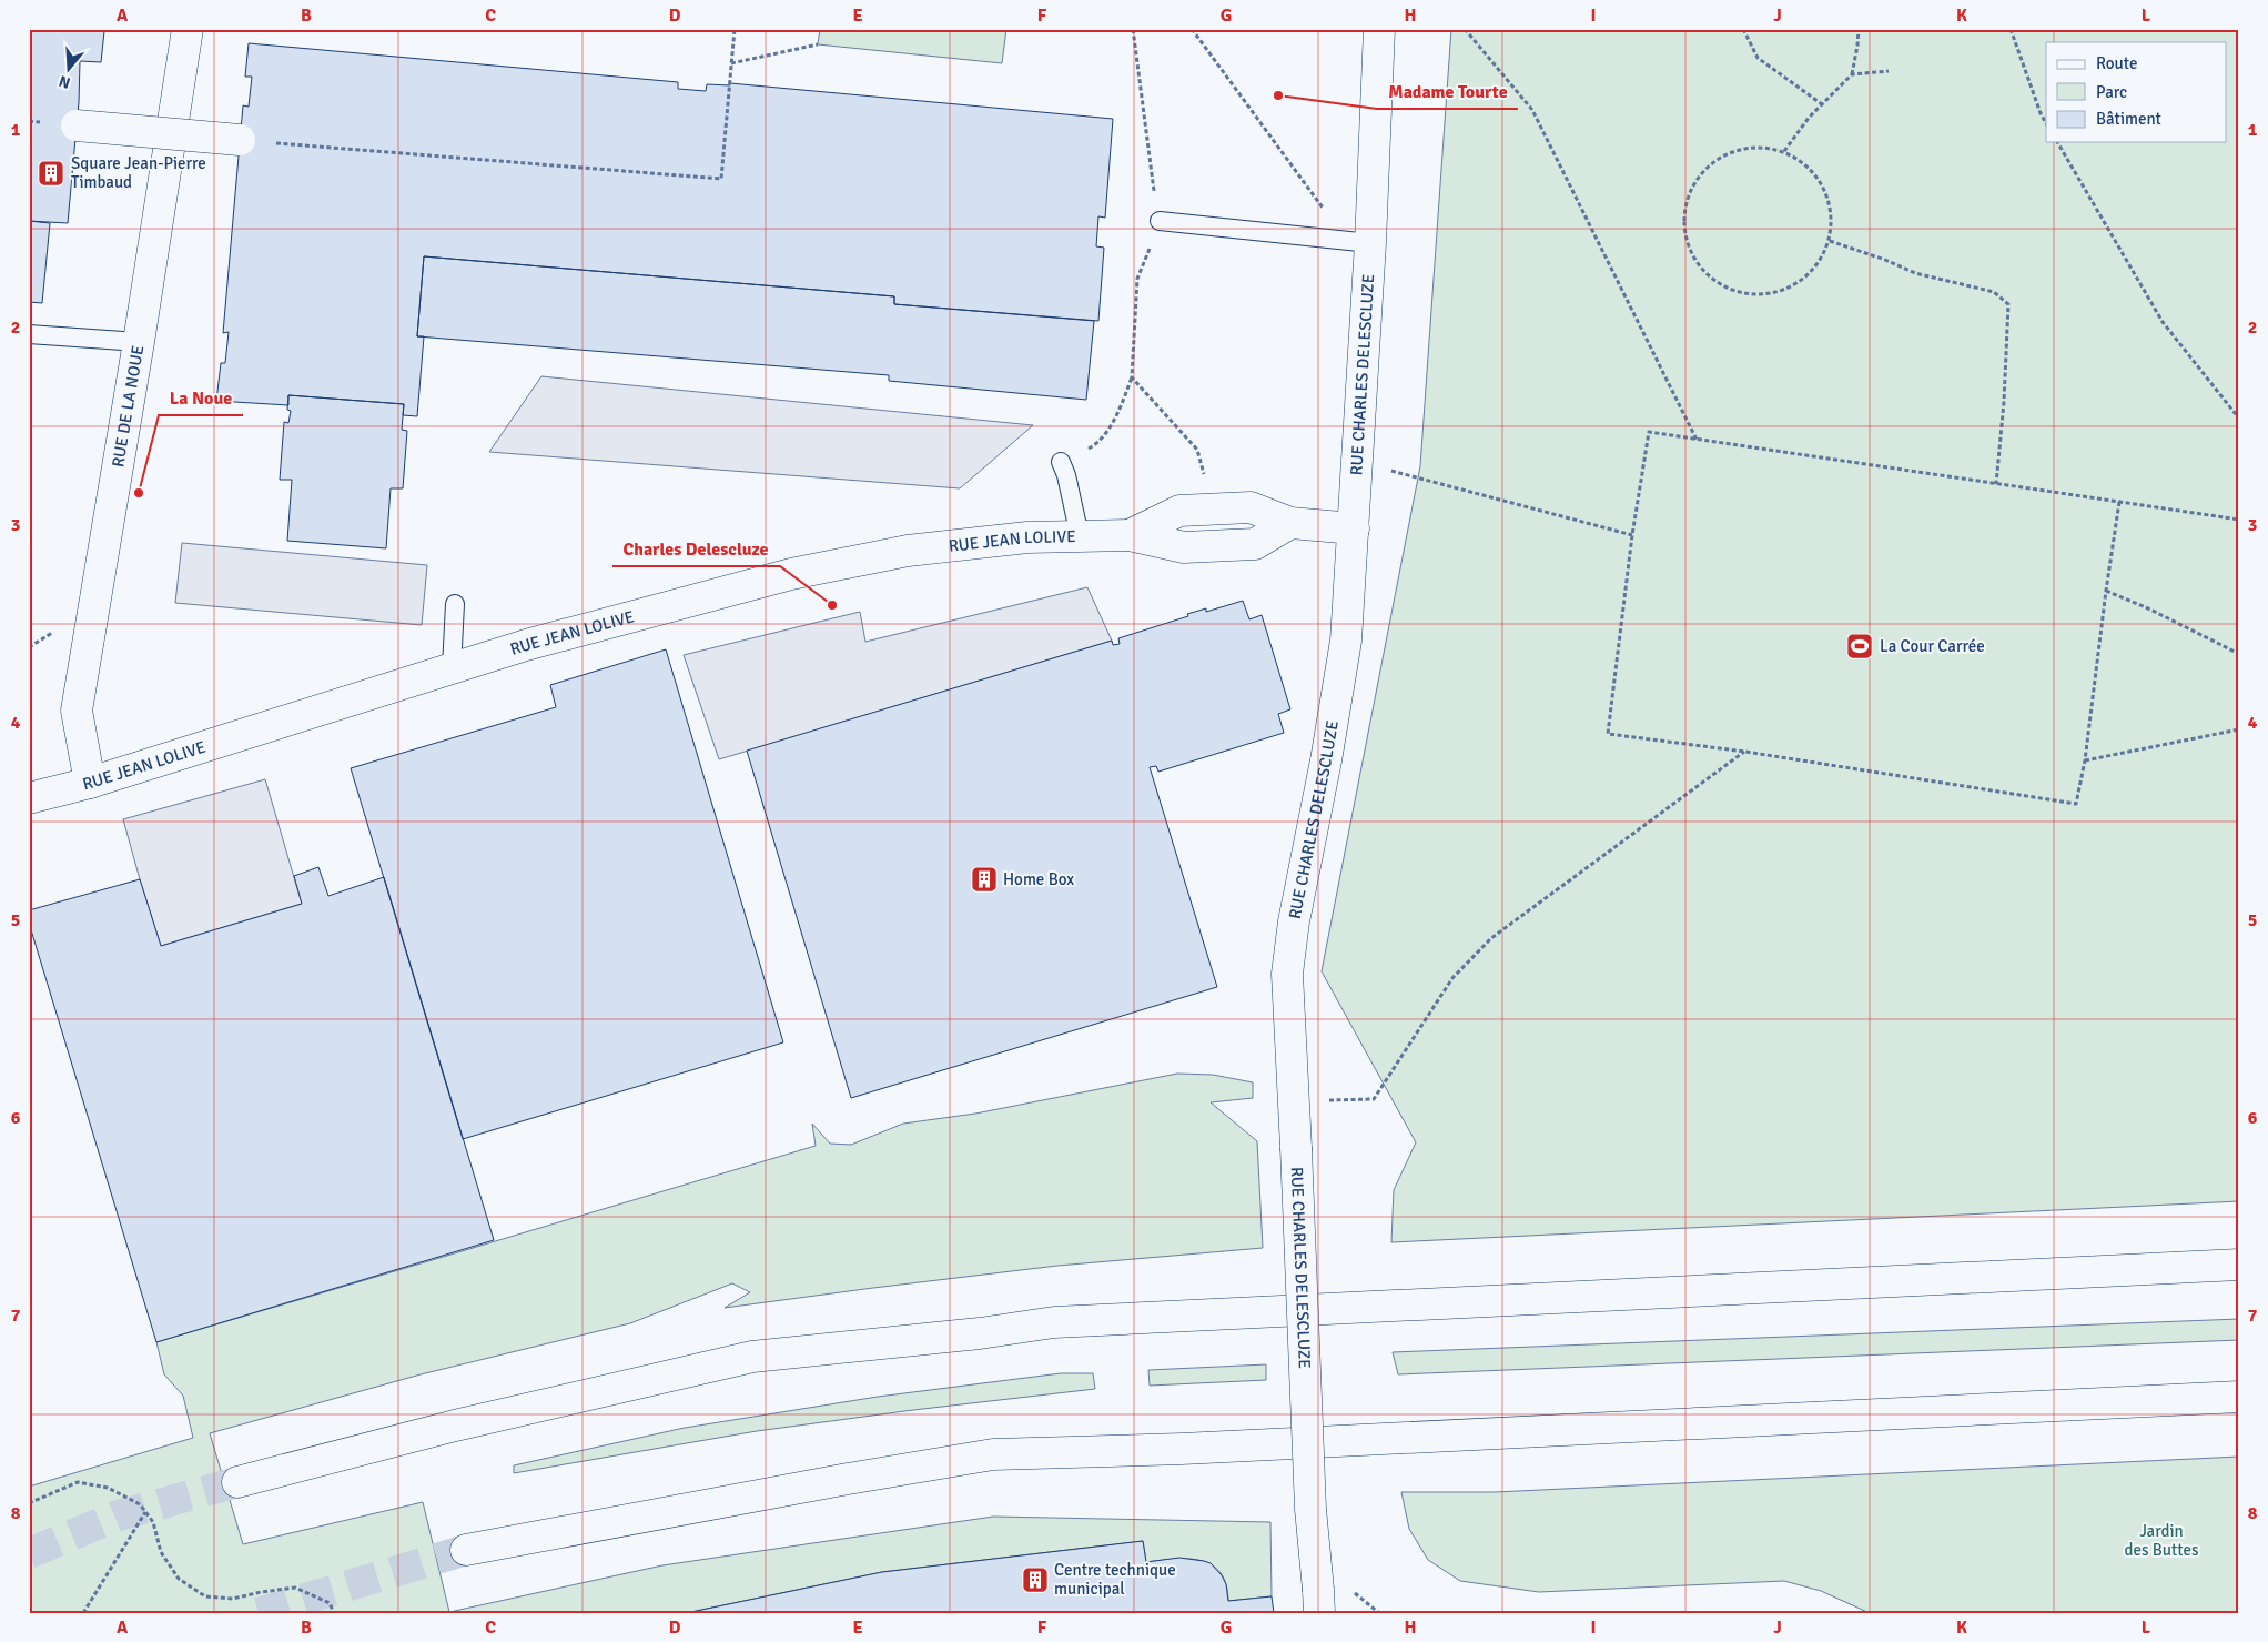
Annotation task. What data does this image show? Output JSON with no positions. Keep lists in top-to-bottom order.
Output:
{
  "streets": {
    "main road": ["RUE CHARLES DELESCLUZE", "RUE DE LA NOUE", "RUE JEAN LOLIVE"]
  },
  "crossings": [
    ["RUE CHARLES DELESCLUZE", "RUE JEAN LOLIVE"],
    ["RUE DE LA NOUE", "RUE JEAN LOLIVE"]
  ],
  "parks": ["Jardin des Buttes"],
  "places": {
    "other": ["Madame Tourte", "La Noue", "Charles Delescluze"],
    "building": ["Square Jean-Pierre Timbaud", "Home Box", "Centre technique municipal"],
    "sports": ["La Cour Carrée"]
  },
  "legend": ["Route", "Parc", "Bâtiment"],
  "north": "bottom",
  "grid": {
    "columns": [
      "A",
      "B",
      "C",
      "D",
      "E",
      "F",
      "G",
      "H",
      "I",
      "J",
      "K",
      "L"
    ],
    "rows": [
      "1",
      "2",
      "3",
      "4",
      "5",
      "6",
      "7",
      "8"
    ]
  }
}
